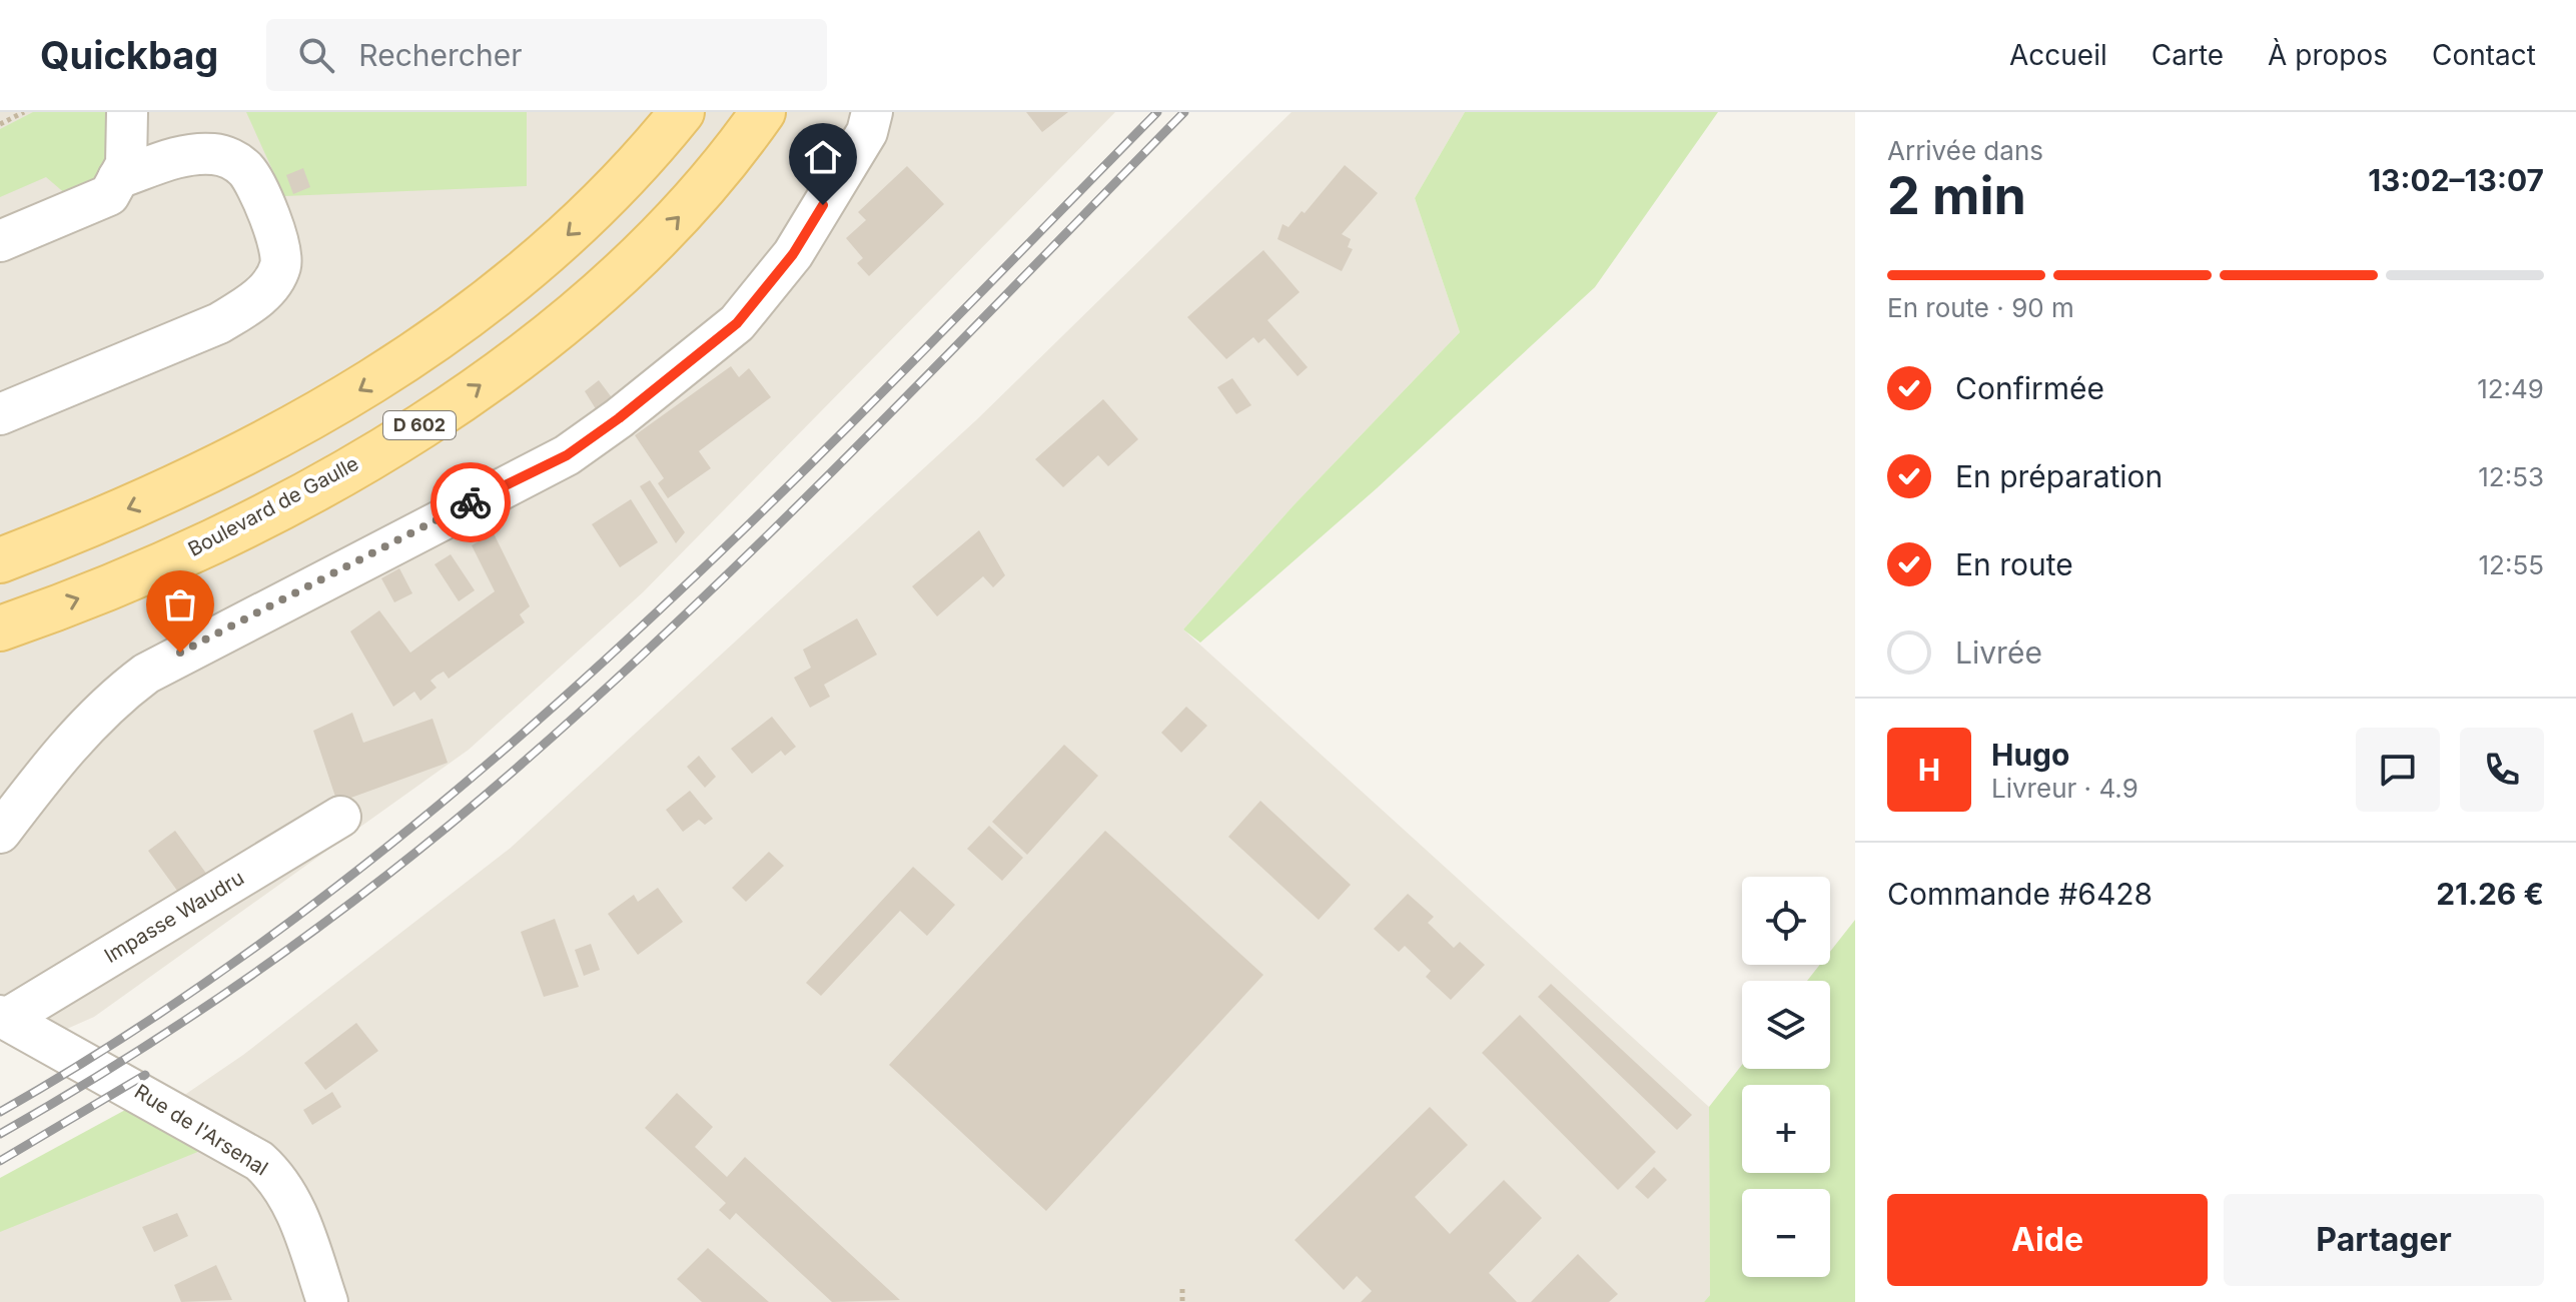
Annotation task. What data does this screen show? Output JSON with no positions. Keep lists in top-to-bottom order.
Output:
{
  "streets": {
    "main road": ["D 602", "Boulevard de Gaulle"],
    "street": ["Impasse Waudru", "Rue de l'Arsenal"]
  },
  "crossings": [
    ["Impasse Waudru", "Rue de l'Arsenal"]
  ],
  "page": {
    "header": "Quickbag",
    "search": "Rechercher",
    "nav": [
      "Accueil",
      "Carte",
      "À propos",
      "Contact"
    ],
    "heading": ["2 min", "Arrivée dans", "13:02–13:07"],
    "panel": [
      "Hugo",
      "Livreur · 4.9",
      "Commande #6428",
      "21.26 €"
    ],
    "bar": "En route · 90 m",
    "list": [
      ["Confirmée", "12:49"],
      ["En préparation", "12:53"],
      ["En route", "12:55"],
      "Livrée"
    ],
    "round": "H",
    "map_buttons": ["+", "−"],
    "buttons": ["Aide", "Partager"]
  }
}
